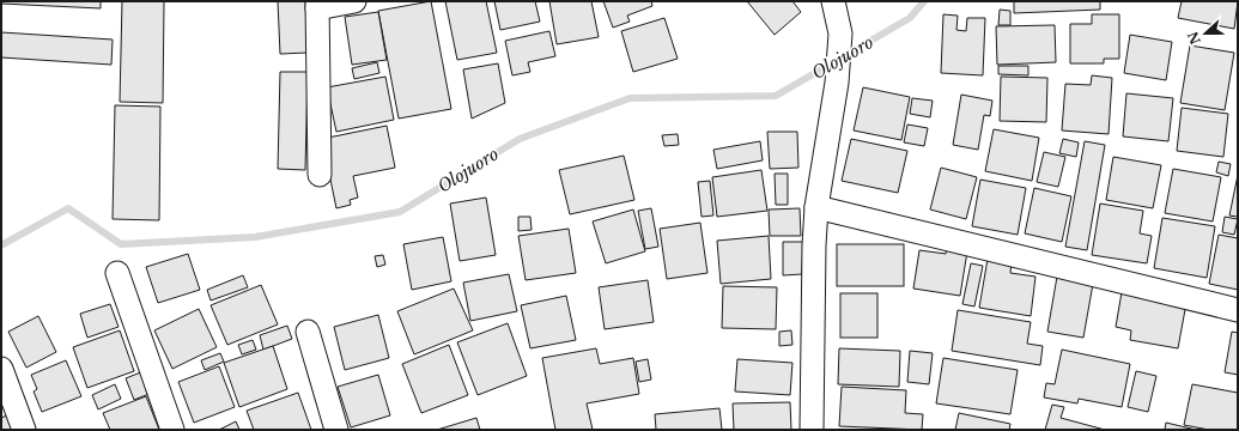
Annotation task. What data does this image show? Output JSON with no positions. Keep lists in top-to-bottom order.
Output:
{
  "water": ["Olojuoro"],
  "north": "left"
}
